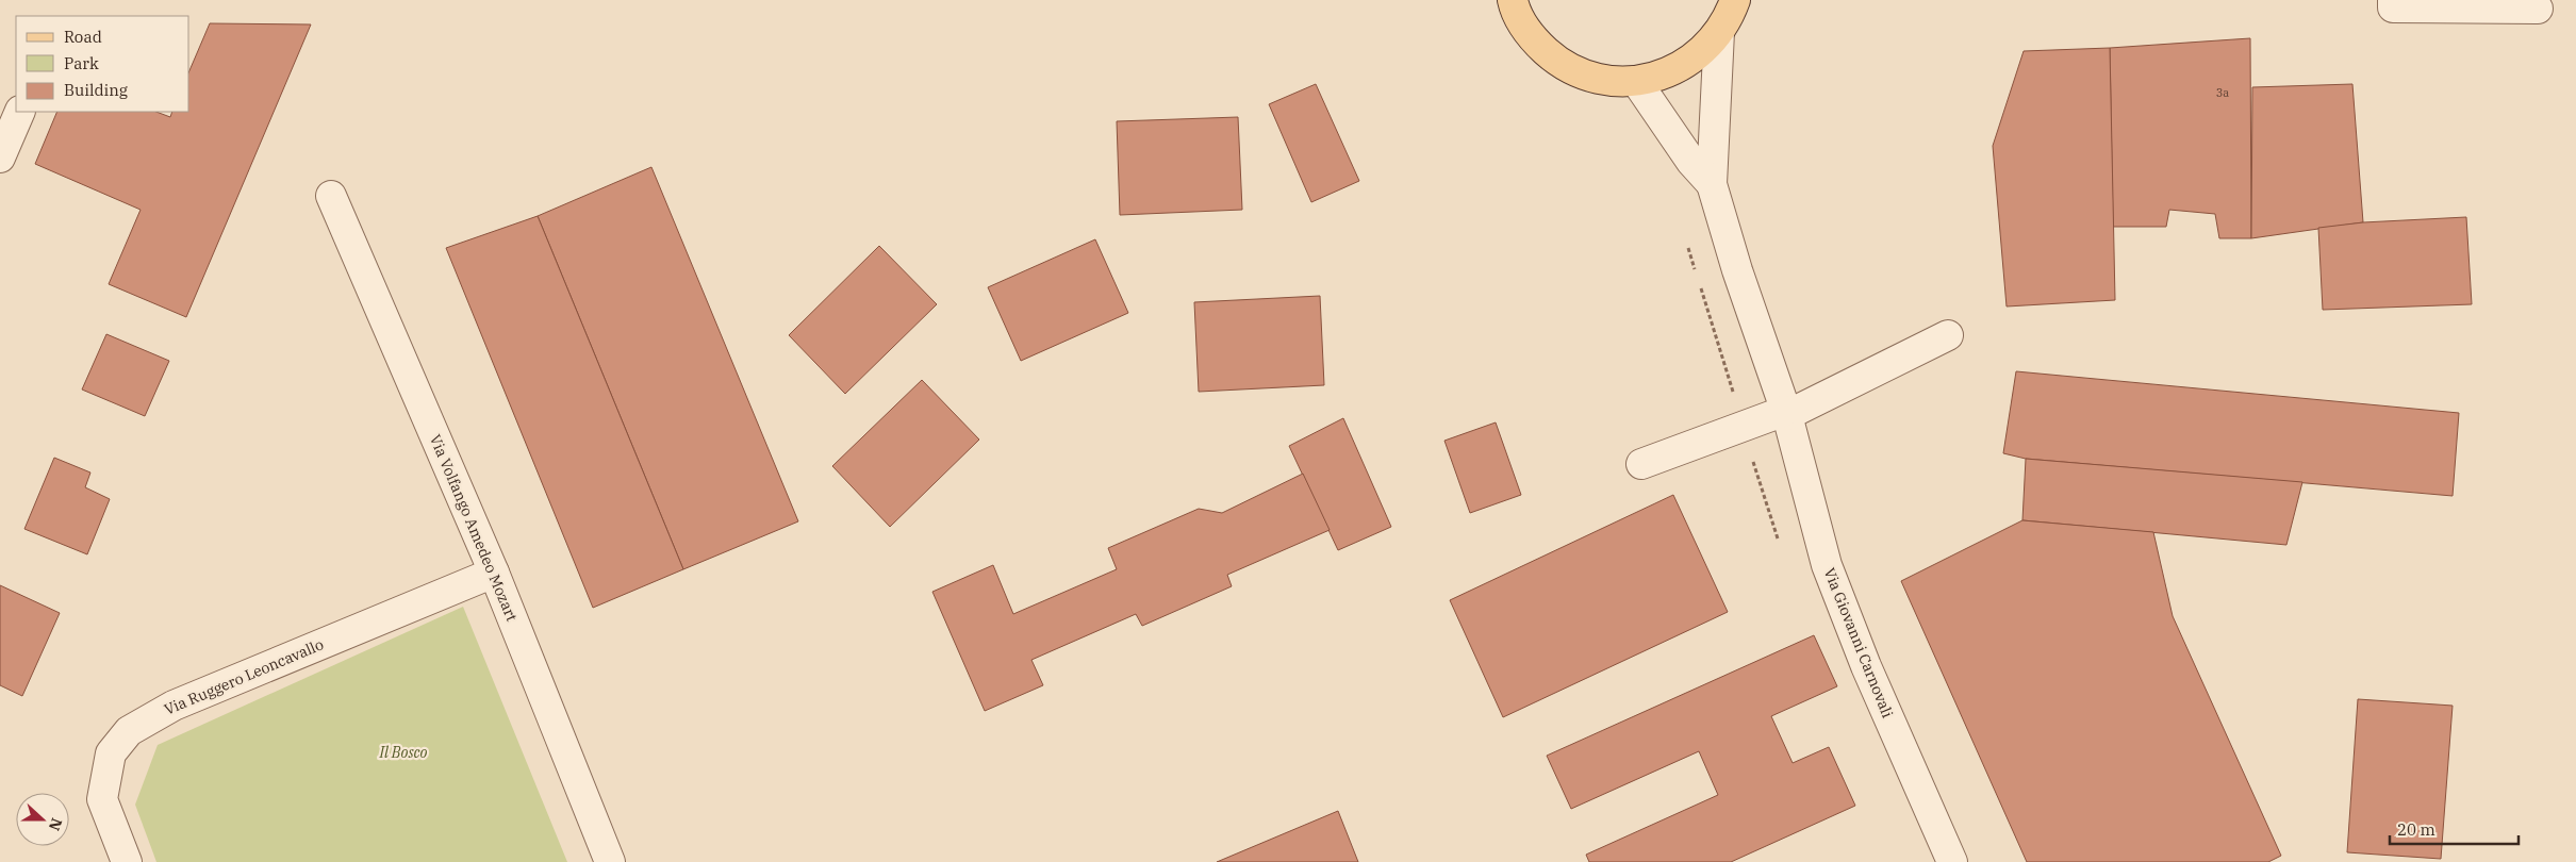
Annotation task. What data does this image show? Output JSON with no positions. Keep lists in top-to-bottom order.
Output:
{
  "streets": {
    "street": ["Via Volfango Amedeo Mozart", "Via Giovanni Carnovali", "Via Ruggero Leoncavallo"]
  },
  "crossings": [
    ["Via Volfango Amedeo Mozart", "Via Ruggero Leoncavallo"]
  ],
  "parks": ["Il Bosco"],
  "house_numbers": ["3a"],
  "legend": ["Road", "Park", "Building"],
  "scale_bar": "20 m",
  "north": "right"
}
